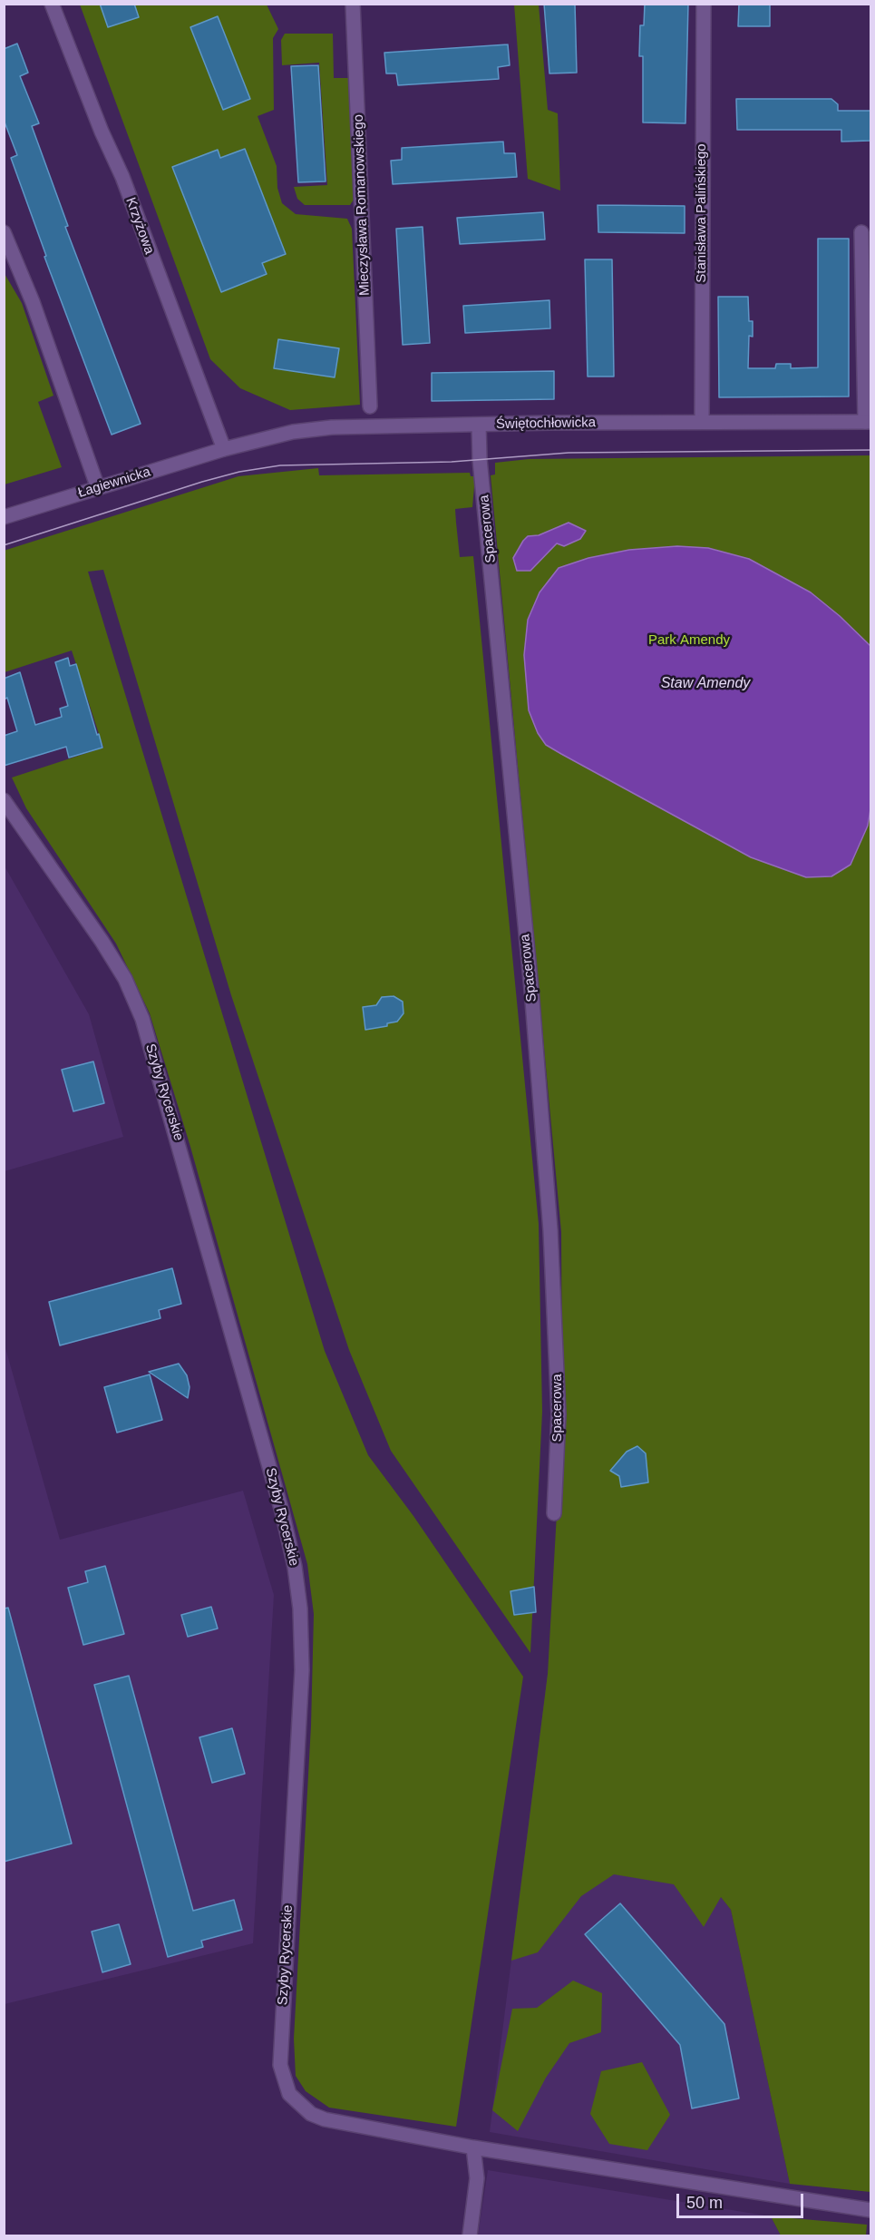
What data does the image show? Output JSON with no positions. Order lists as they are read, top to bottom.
{
  "streets": {
    "street": [
      "Mieczysława Romanowskiego",
      "Stanisława Palińskiego",
      "Krzyżowa",
      "Świętochłowicka",
      "Łagiewnicka",
      "Spacerowa",
      "Szyby Rycerskie"
    ]
  },
  "crossings": [
    ["Stanisława Palińskiego", "Świętochłowicka"],
    ["Krzyżowa", "Świętochłowicka"],
    ["Krzyżowa", "Łagiewnicka"],
    ["Świętochłowicka", "Łagiewnicka"],
    ["Świętochłowicka", "Spacerowa"]
  ],
  "water": ["Staw Amendy"],
  "parks": ["Park Amendy"],
  "scale_bar": "50 m"
}
